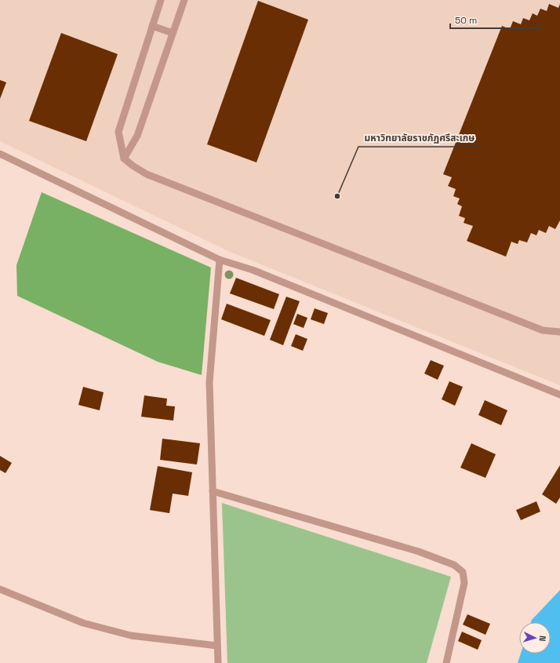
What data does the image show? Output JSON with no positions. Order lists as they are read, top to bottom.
{
  "places": ["มหาวิทยาลัยราชภัฏศรีสะเกษ"],
  "scale_bar": "50 m",
  "north": "right"
}
